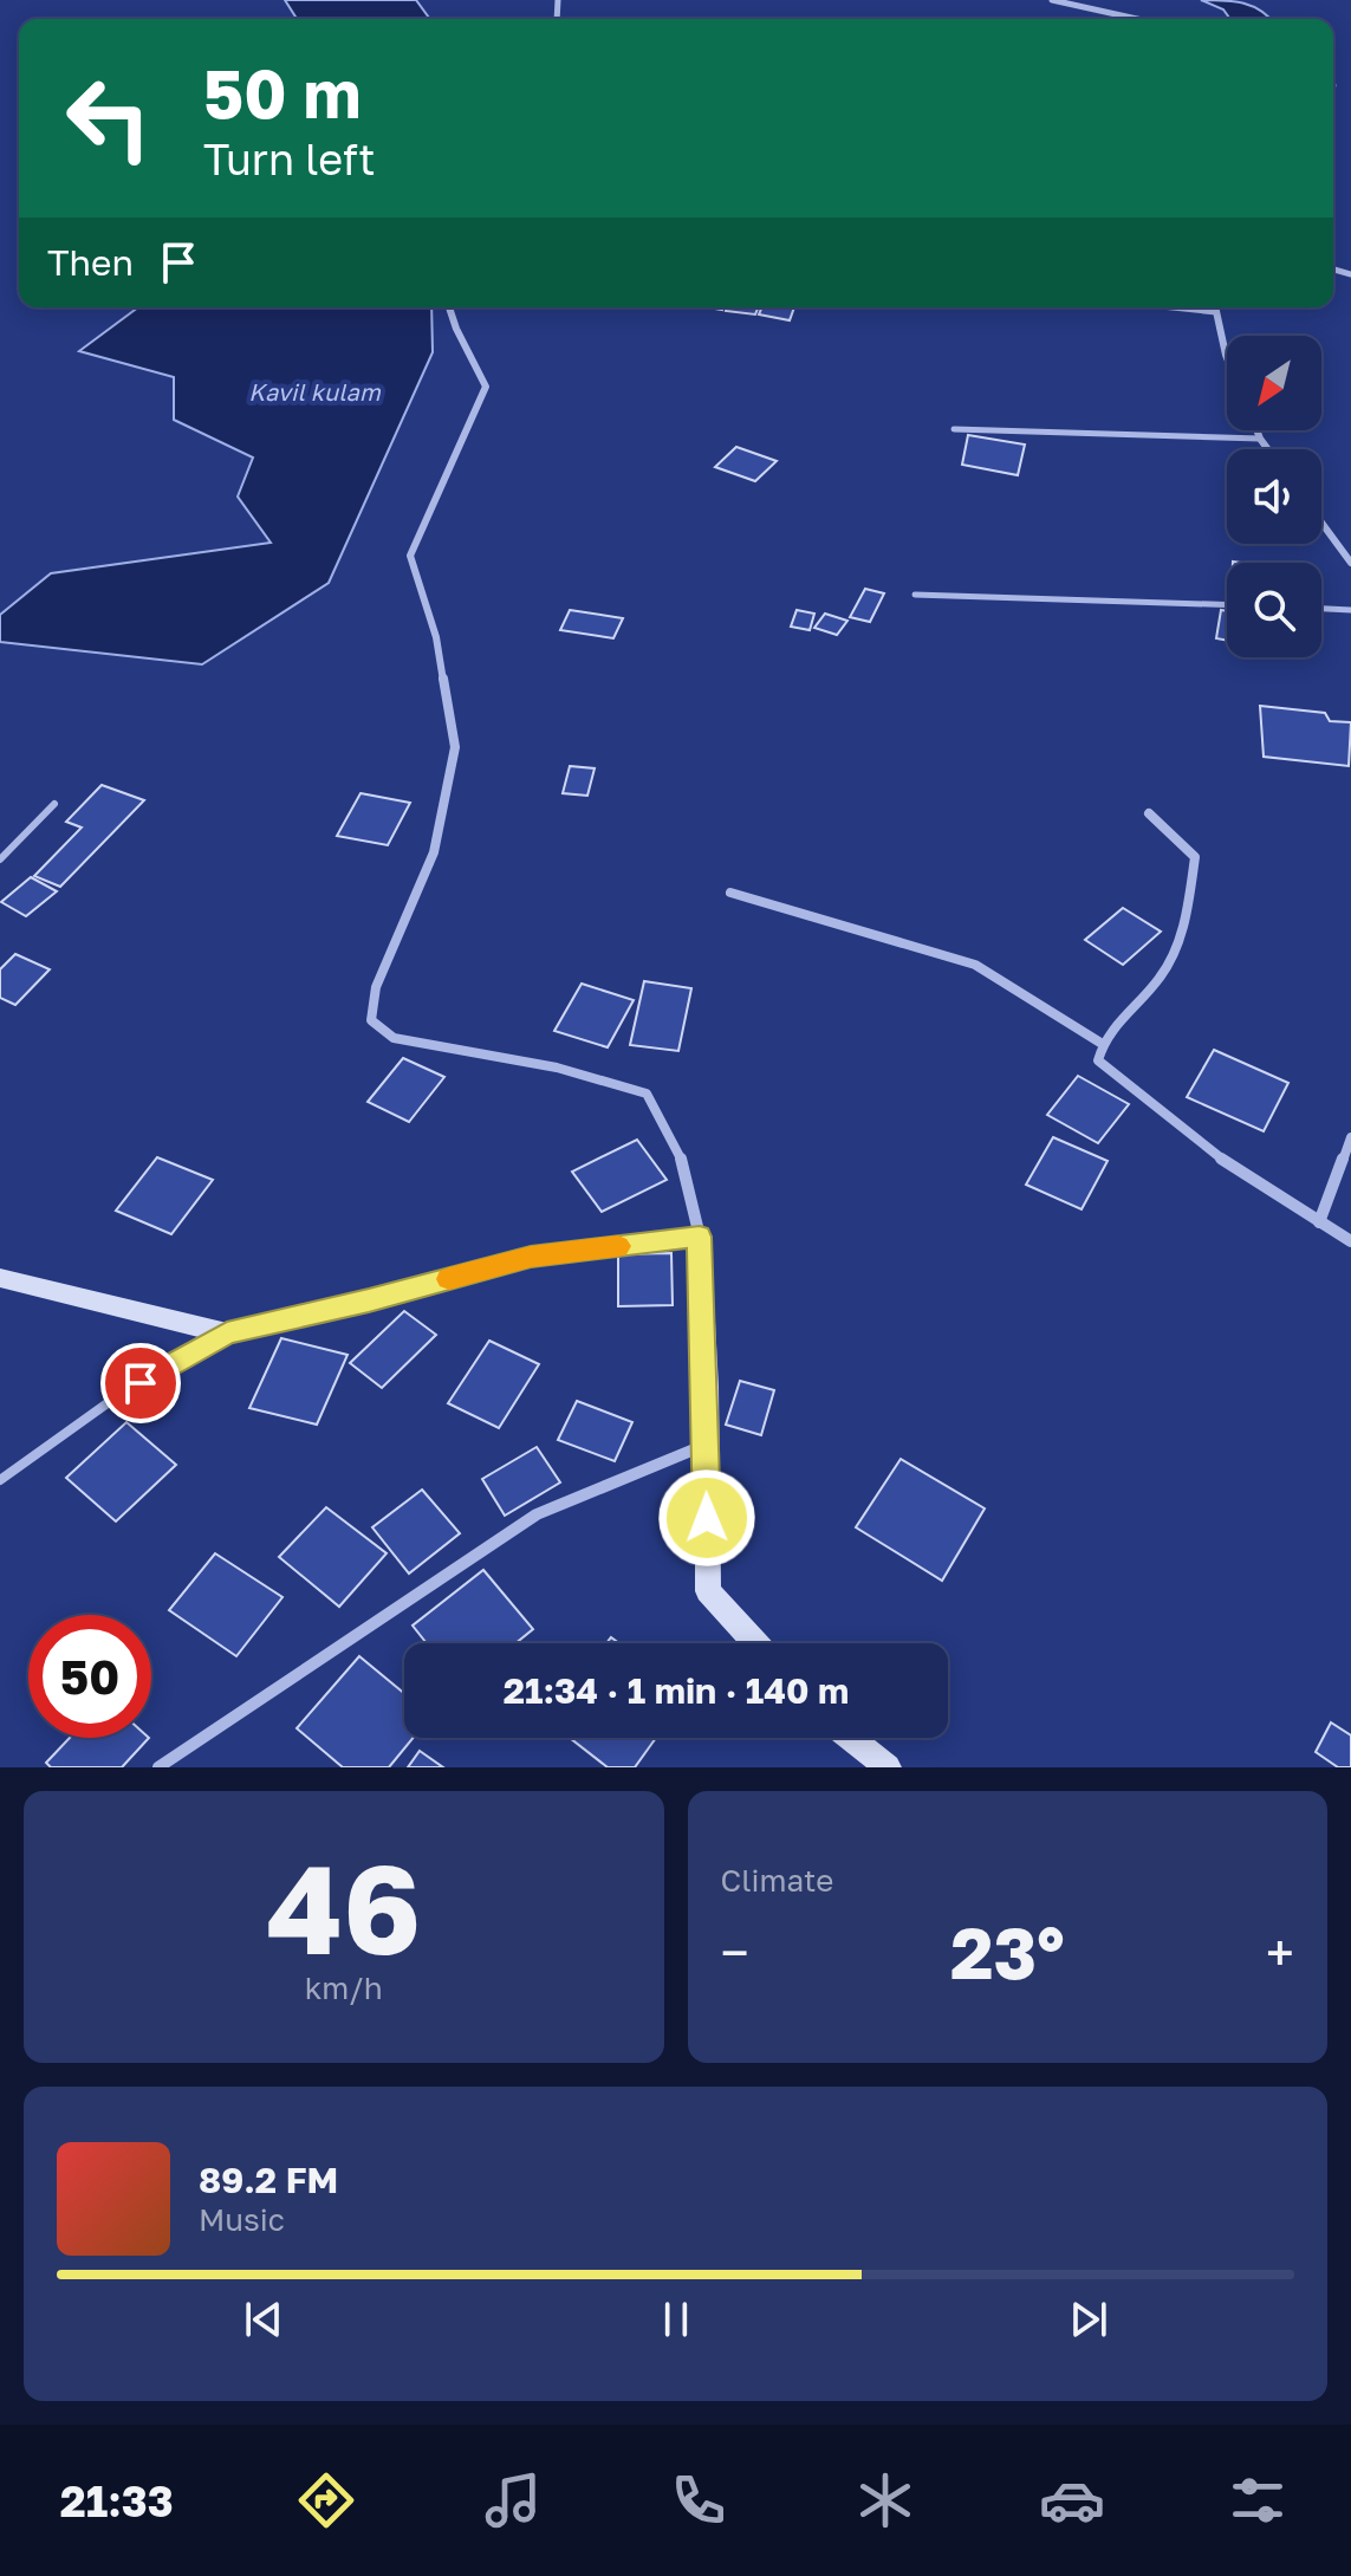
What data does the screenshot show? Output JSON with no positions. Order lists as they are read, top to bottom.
{
  "water": ["Kavil kulam"],
  "north": "bottom left",
  "page": {
    "turn": ["50 m", "Turn left"],
    "then": "Then",
    "limit": "50",
    "trip": "21:34 · 1 min · 140 m",
    "tile": [
      ["46", "km/h"],
      "Climate"
    ],
    "heat": ["−", "23°", "+"],
    "song": ["89.2 FM", "Music"],
    "tabs": "21:33"
  }
}
